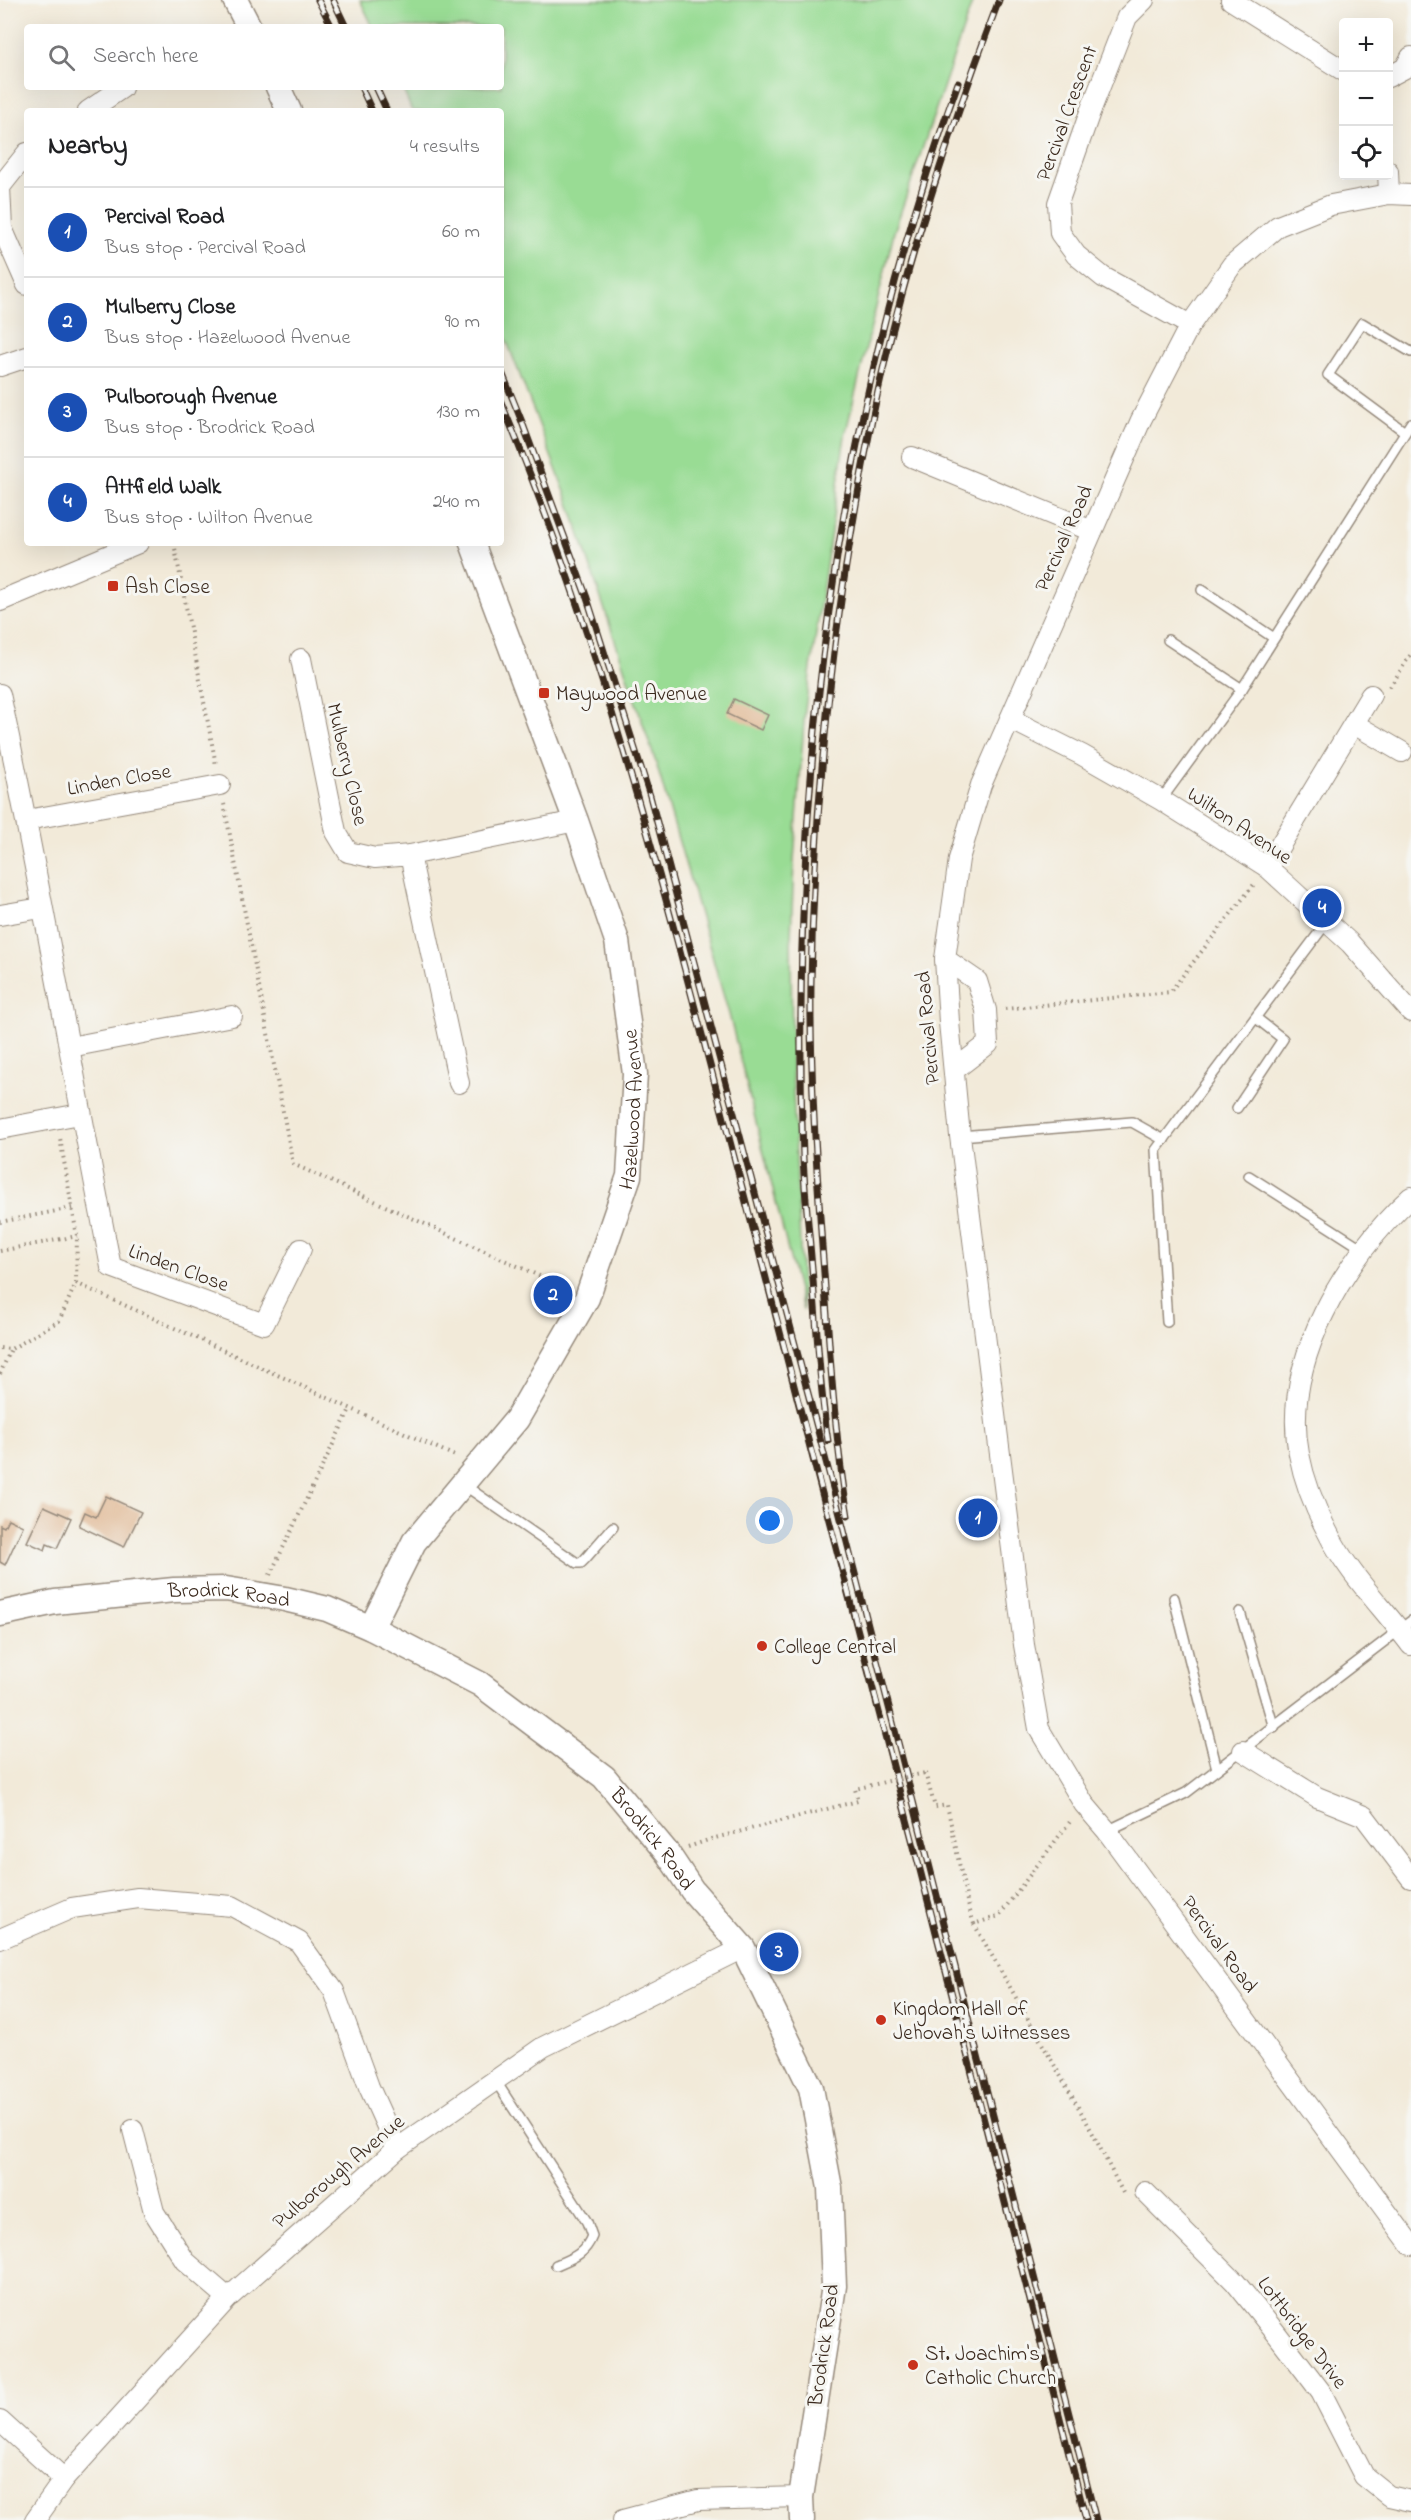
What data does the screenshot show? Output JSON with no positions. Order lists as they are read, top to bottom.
{
  "streets": {
    "street": [
      "Percival Crescent",
      "Percival Road",
      "Mulberry Close",
      "Linden Close",
      "Wilton Avenue",
      "Hazelwood Avenue",
      "Brodrick Road",
      "Pulborough Avenue",
      "Lottbridge Drive"
    ]
  },
  "crossings": [
    ["Percival Crescent", "Percival Road"],
    ["Percival Road", "Wilton Avenue"],
    ["Mulberry Close", "Hazelwood Avenue"],
    ["Hazelwood Avenue", "Brodrick Road"],
    ["Brodrick Road", "Pulborough Avenue"]
  ],
  "places": {
    "transit": ["Ash Close", "Maywood Avenue"],
    "other": ["College Central", "Kingdom Hall of Jehovah's Witnesses", "St. Joachim's Catholic Church"]
  },
  "page": {
    "map_buttons": ["+", "−"],
    "search": "Search here",
    "heading": ["Nearby", "4 results"],
    "list": [
      {
        "mark": "1",
        "name": "Percival Road",
        "note": "Bus stop · Percival Road",
        "value": "60 m"
      },
      {
        "mark": "2",
        "name": "Mulberry Close",
        "note": "Bus stop · Hazelwood Avenue",
        "value": "90 m"
      },
      {
        "mark": "3",
        "name": "Pulborough Avenue",
        "note": "Bus stop · Brodrick Road",
        "value": "130 m"
      },
      {
        "mark": "4",
        "name": "Attfield Walk",
        "note": "Bus stop · Wilton Avenue",
        "value": "240 m"
      }
    ],
    "pins": [
      "4",
      "2",
      "1",
      "3"
    ]
  }
}
